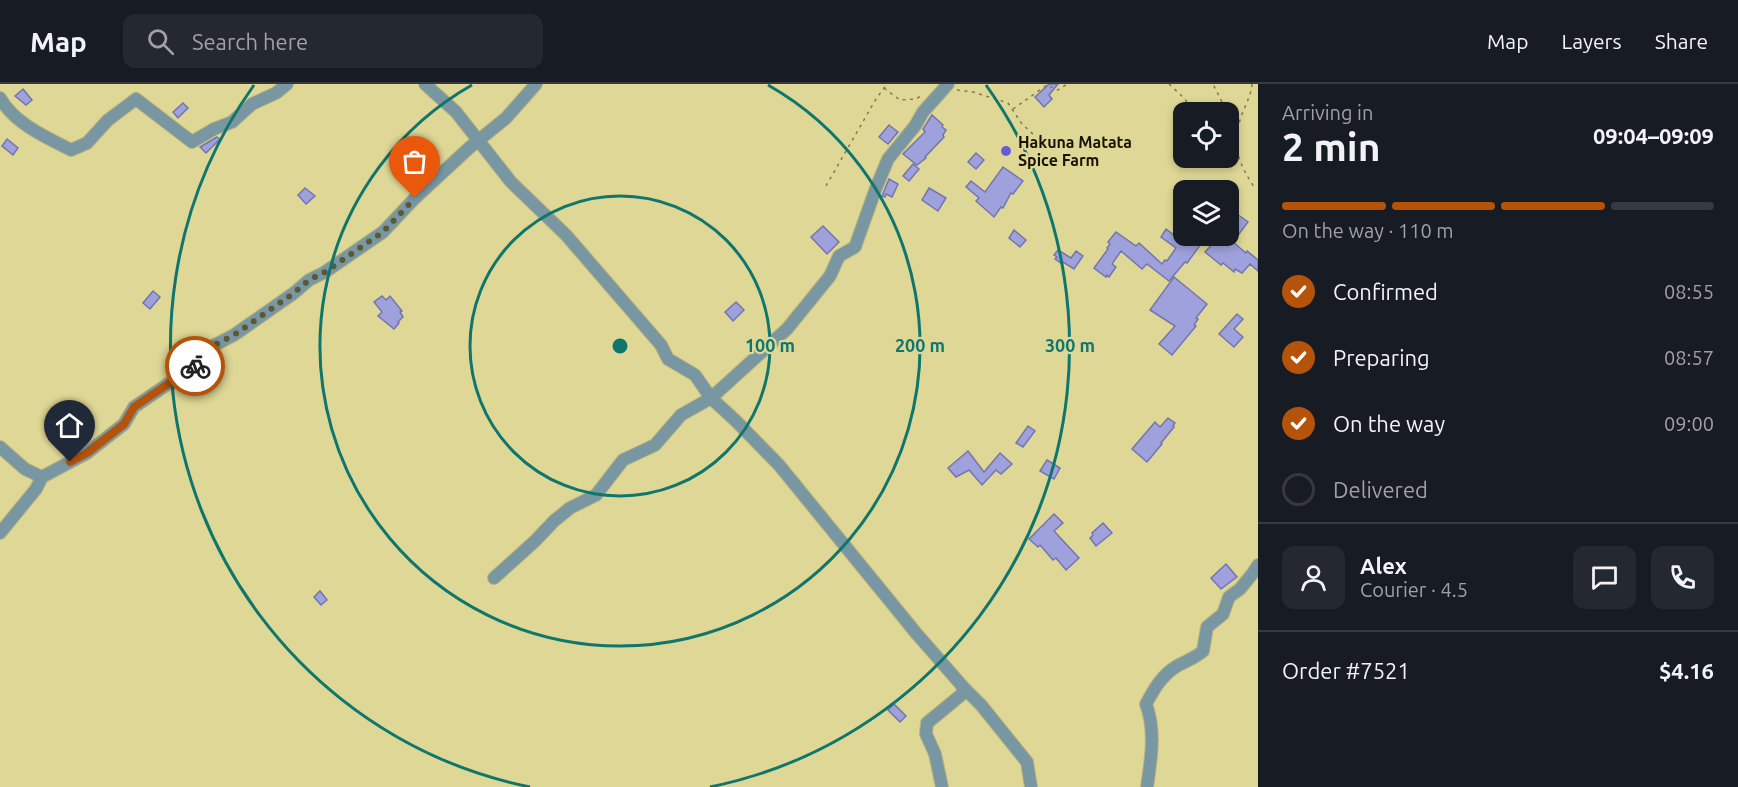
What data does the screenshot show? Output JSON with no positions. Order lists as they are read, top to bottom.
{
  "places": ["Hakuna Matata Spice Farm"],
  "page": {
    "header": "Map",
    "search": "Search here",
    "nav": ["Map", "Layers", "Share"],
    "heading": ["2 min", "Arriving in", "09:04–09:09"],
    "panel": [
      "Alex",
      "Courier · 4.5",
      "Order #7521",
      "$4.16"
    ],
    "bar": "On the way · 110 m",
    "list": [
      ["Confirmed", "08:55"],
      ["Preparing", "08:57"],
      ["On the way", "09:00"],
      "Delivered"
    ]
  },
  "rings": ["100 m", "200 m", "300 m"]
}
